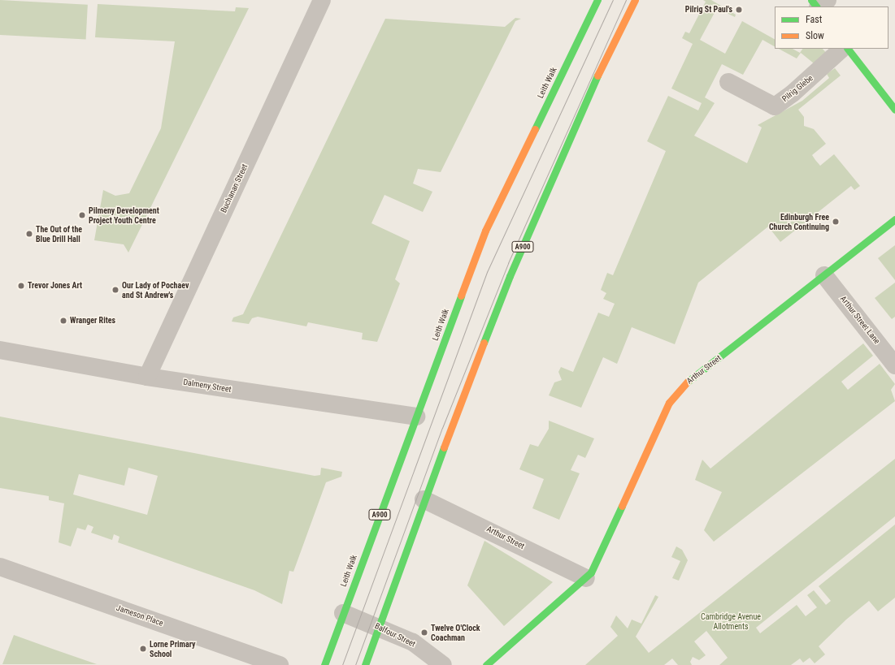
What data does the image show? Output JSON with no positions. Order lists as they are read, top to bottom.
{
  "streets": {
    "main road": ["Leith Walk", "A900", "Arthur Street"],
    "street": [
      "Pilrig Glebe",
      "Buchanan Street",
      "Arthur Street Lane",
      "Dalmeny Street",
      "Jameson Place",
      "Balfour Street"
    ]
  },
  "crossings": [
    ["Leith Walk", "Dalmeny Street"],
    ["Leith Walk", "Balfour Street"],
    ["Buchanan Street", "Dalmeny Street"],
    ["A900", "Arthur Street"],
    ["A900", "Balfour Street"],
    ["Arthur Street Lane", "Arthur Street"]
  ],
  "parks": ["Cambridge Avenue Allotments"],
  "places": [
    "Pilrig St Paul's",
    "Pilmeny Development Project Youth Centre",
    "Edinburgh Free Church Continuing",
    "The Out of the Blue Drill Hall",
    "Trevor Jones Art",
    "Our Lady of Pochaev and St Andrew's",
    "Wranger Rites",
    "Twelve O'Clock Coachman",
    "Lorne Primary School"
  ],
  "legend": ["Fast", "Slow"]
}
